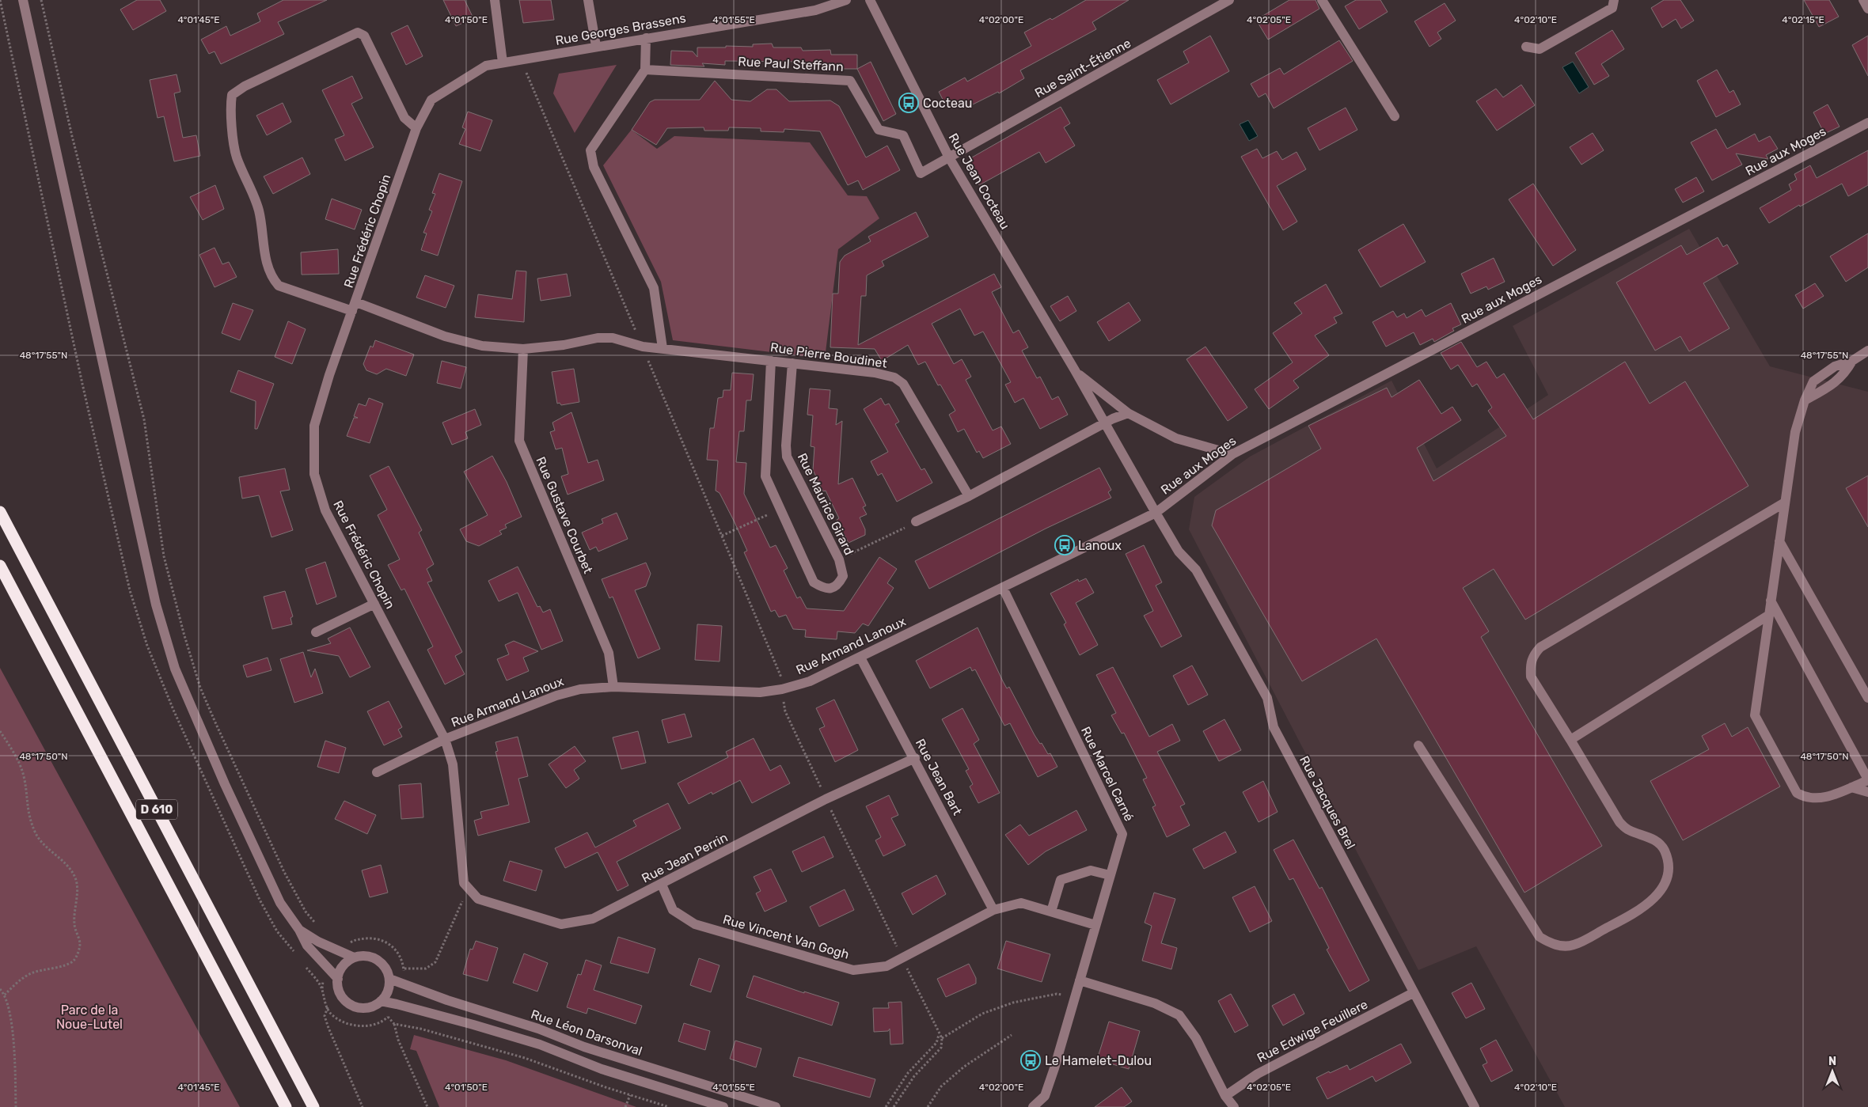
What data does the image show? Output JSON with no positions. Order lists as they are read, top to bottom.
{
  "streets": {
    "highway": ["D 610"],
    "street": [
      "Rue Georges Brassens",
      "Rue Paul Steffann",
      "Rue Saint-Étienne",
      "Rue aux Moges",
      "Rue Jean Cocteau",
      "Rue Frédéric Chopin",
      "Rue Pierre Boudinet",
      "Rue Maurice Girard",
      "Rue Gustave Courbet",
      "Rue Armand Lanoux",
      "Rue Marcel Carné",
      "Rue Jean Bart",
      "Rue Jacques Brel",
      "Rue Jean Perrin",
      "Rue Vincent Van Gogh",
      "Rue Edwige Feuillere",
      "Rue Léon Darsonval"
    ]
  },
  "crossings": [
    ["Rue Georges Brassens", "Rue Frédéric Chopin"],
    ["Rue Paul Steffann", "Rue Saint-Étienne"],
    ["Rue Paul Steffann", "Rue Jean Cocteau"],
    ["Rue Saint-Étienne", "Rue Jean Cocteau"],
    ["Rue aux Moges", "Rue Jean Cocteau"],
    ["Rue aux Moges", "Rue Armand Lanoux"],
    ["Rue aux Moges", "Rue Jacques Brel"],
    ["Rue Jean Cocteau", "Rue Armand Lanoux"],
    ["Rue Jean Cocteau", "Rue Jacques Brel"],
    ["Rue Frédéric Chopin", "Rue Pierre Boudinet"],
    ["Rue Frédéric Chopin", "Rue Armand Lanoux"],
    ["Rue Frédéric Chopin", "Rue Jean Perrin"],
    ["Rue Pierre Boudinet", "Rue Maurice Girard"],
    ["Rue Pierre Boudinet", "Rue Gustave Courbet"],
    ["Rue Gustave Courbet", "Rue Armand Lanoux"],
    ["Rue Armand Lanoux", "Rue Marcel Carné"],
    ["Rue Armand Lanoux", "Rue Jean Bart"],
    ["Rue Armand Lanoux", "Rue Jacques Brel"],
    ["Rue Marcel Carné", "Rue Vincent Van Gogh"],
    ["Rue Jean Bart", "Rue Jean Perrin"],
    ["Rue Jean Bart", "Rue Vincent Van Gogh"],
    ["Rue Jacques Brel", "Rue Edwige Feuillere"],
    ["Rue Jean Perrin", "Rue Vincent Van Gogh"]
  ],
  "parks": ["Parc de la Noue-Lutel"],
  "places": {
    "bus stop": ["Cocteau", "Lanoux", "Le Hamelet-Dulou"]
  },
  "north": "top",
  "coordinates": [
    "4°01'45\"E",
    "4°01'50\"E",
    "4°01'55\"E",
    "4°02'00\"E",
    "4°02'05\"E",
    "4°02'10\"E",
    "4°02'15\"E",
    "48°17'55\"N",
    "48°17'50\"N"
  ]
}
